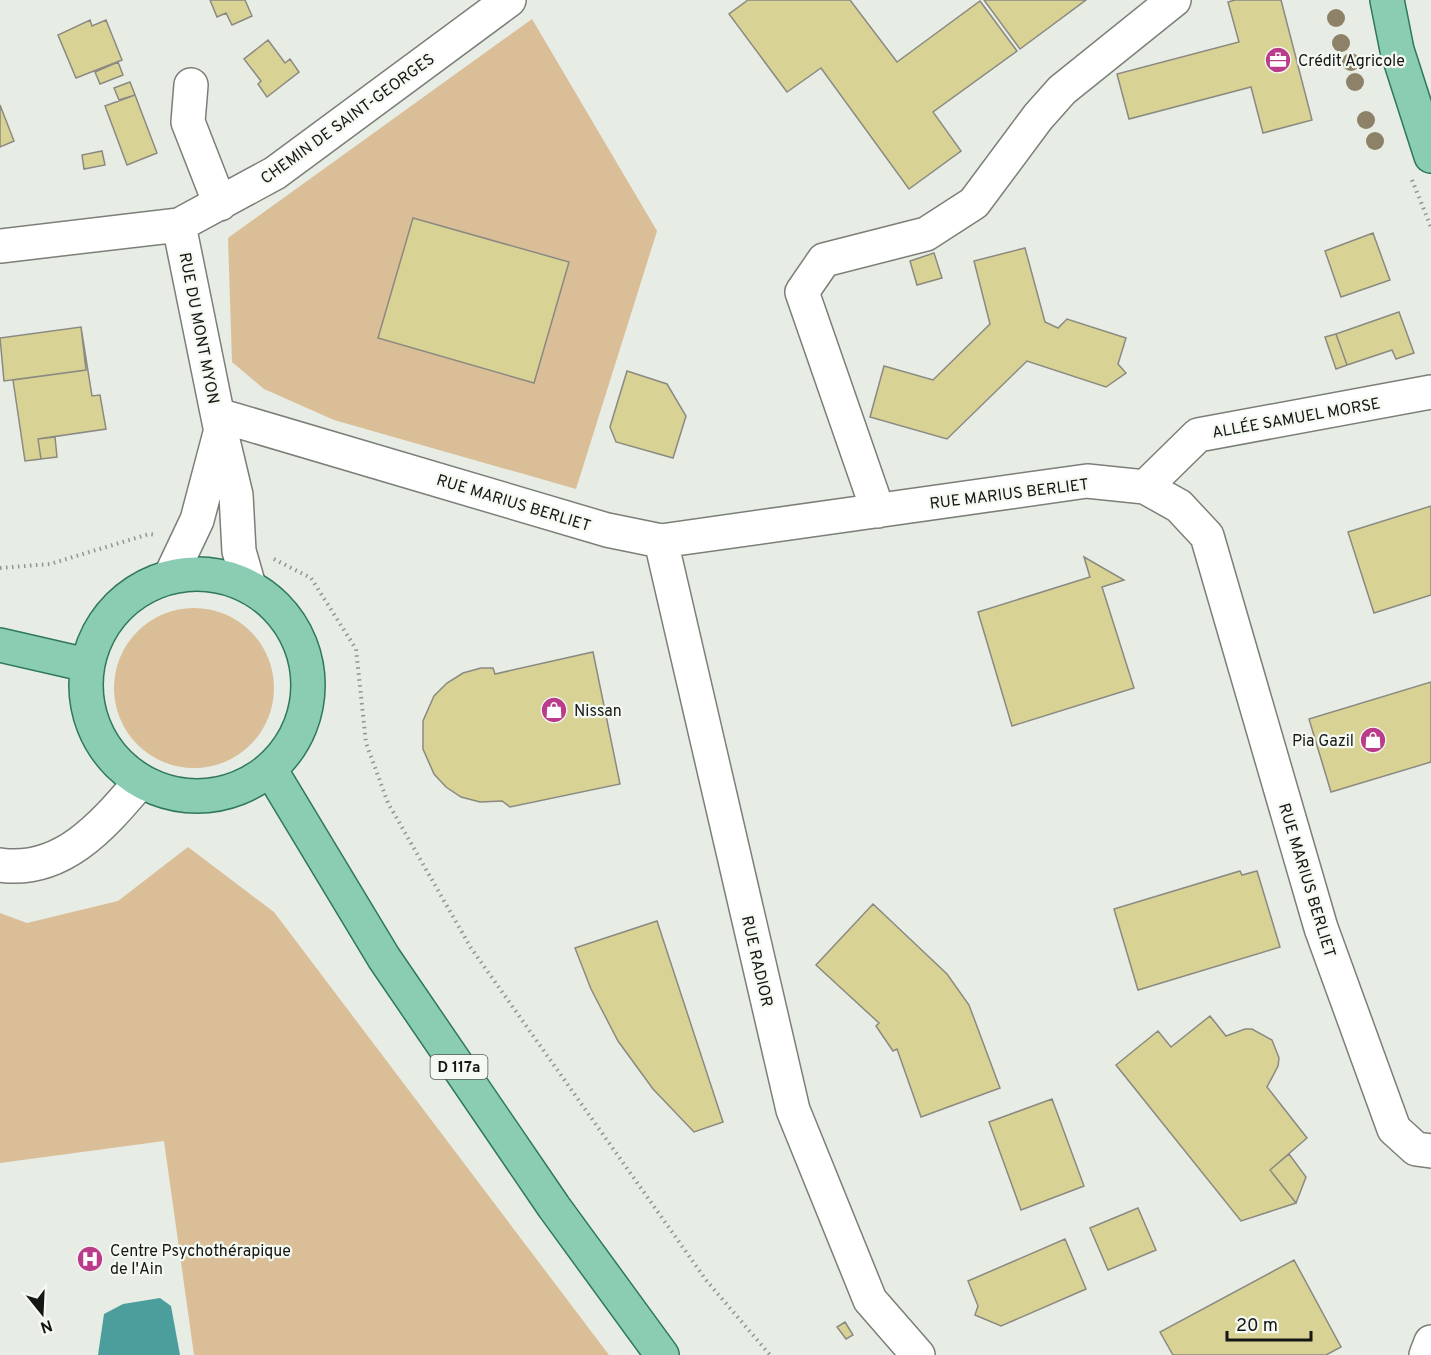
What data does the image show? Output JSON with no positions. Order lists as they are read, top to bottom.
{
  "streets": {
    "main road": ["D 117a"],
    "street": [
      "CHEMIN DE SAINT-GEORGES",
      "RUE DU MONT MYON",
      "ALLÉE SAMUEL MORSE",
      "RUE MARIUS BERLIET",
      "RUE RADIOR"
    ]
  },
  "crossings": [
    ["CHEMIN DE SAINT-GEORGES", "RUE DU MONT MYON"],
    ["RUE DU MONT MYON", "RUE MARIUS BERLIET"],
    ["ALLÉE SAMUEL MORSE", "RUE MARIUS BERLIET"],
    ["RUE MARIUS BERLIET", "RUE RADIOR"]
  ],
  "places": {
    "office": ["Crédit Agricole"],
    "shop": ["Nissan", "Pia Gazil"],
    "hospital": ["Centre Psychothérapique de l'Ain"]
  },
  "scale_bar": "20 m",
  "north": "bottom"
}
